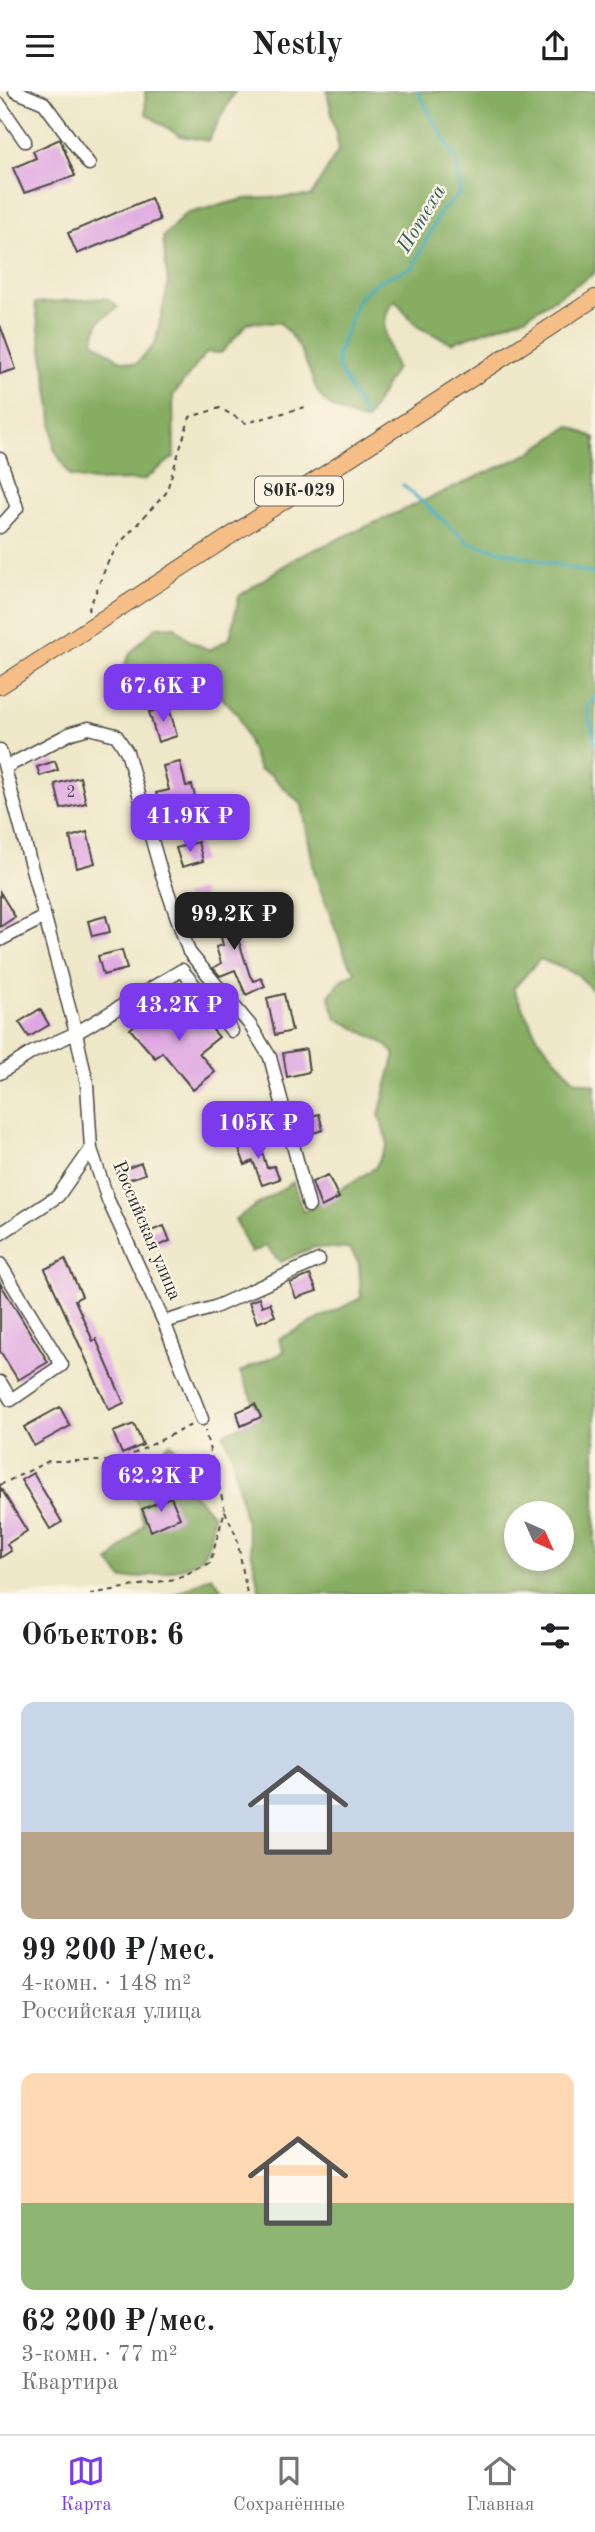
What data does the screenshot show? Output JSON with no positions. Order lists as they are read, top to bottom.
{
  "streets": {
    "main road": ["80К-029"],
    "street": ["Российская улица"]
  },
  "water": ["Потеха"],
  "house_numbers": ["2"],
  "north": "bottom right",
  "page": {
    "header": "Nestly",
    "price": [
      "67.6K ₽",
      "41.9K ₽",
      "99.2K ₽",
      "43.2K ₽",
      "105K ₽",
      "62.2K ₽"
    ],
    "heading": "Объектов: 6",
    "list": [
      {
        "name": "99 200 ₽/мес.",
        "note": "4-комн. · 148 m² · Российская улица"
      },
      {
        "name": "62 200 ₽/мес.",
        "note": "3-комн. · 77 m² · Квартира"
      }
    ],
    "tabs": ["Карта", "Сохранённые", "Главная"]
  }
}
